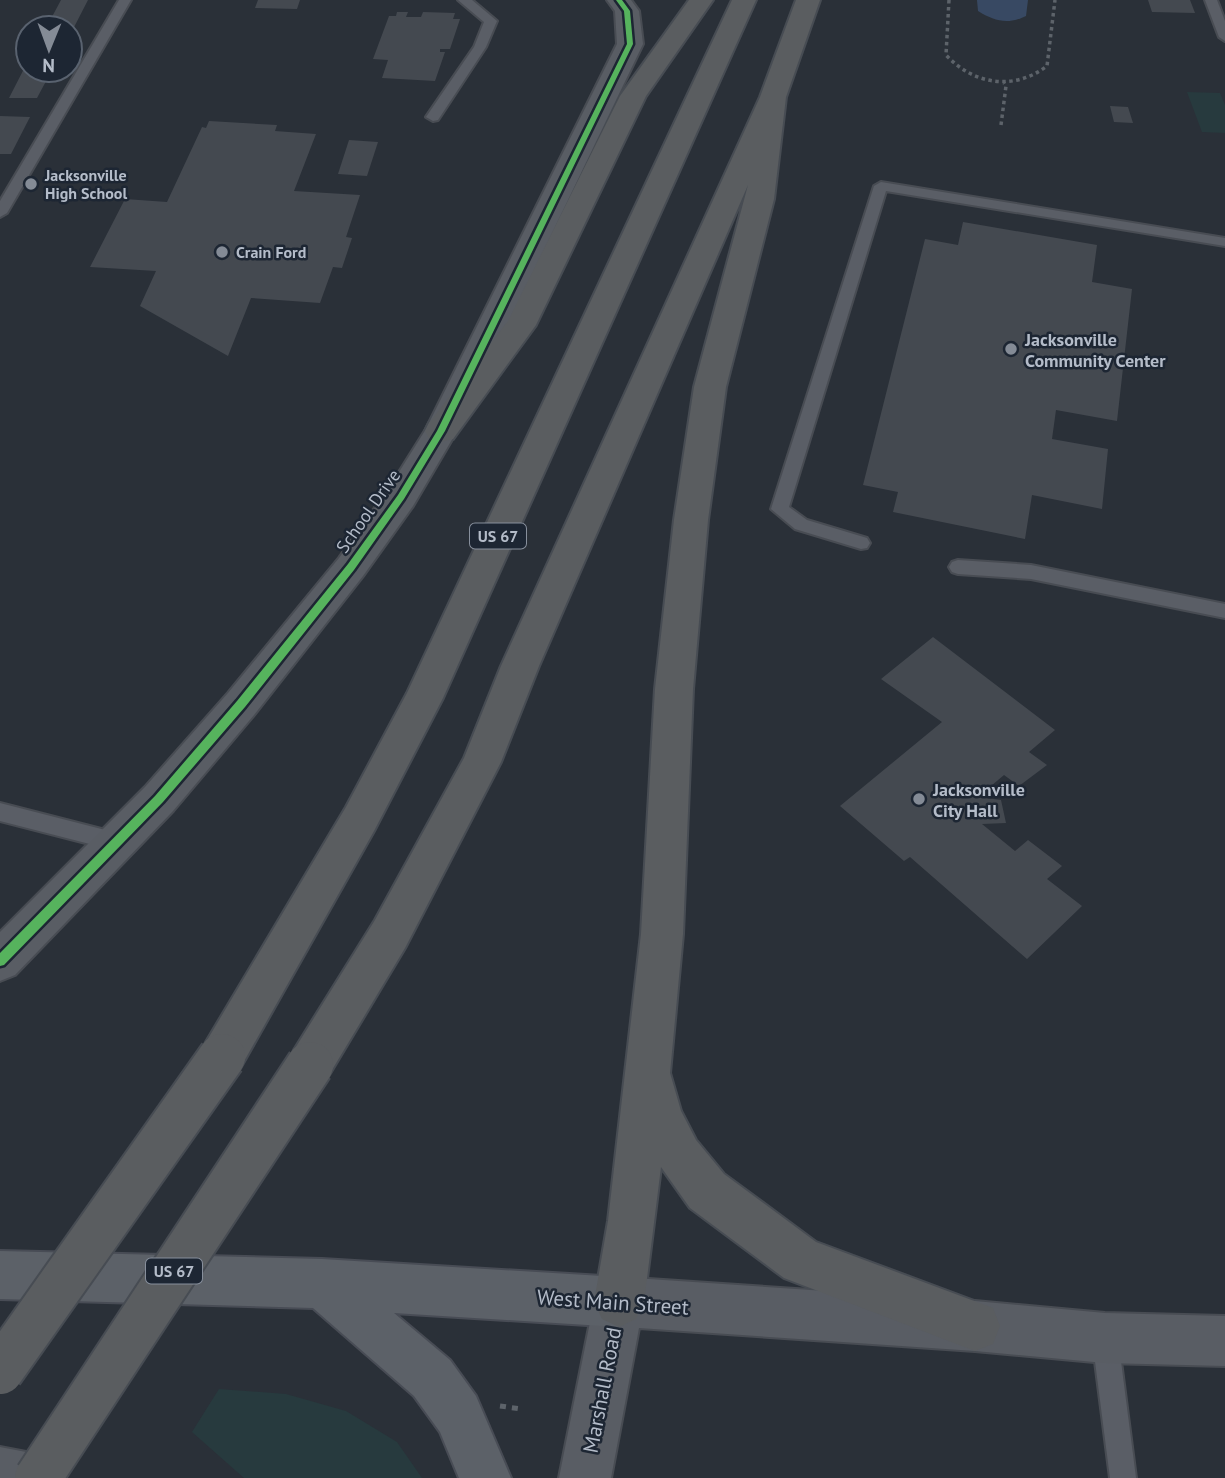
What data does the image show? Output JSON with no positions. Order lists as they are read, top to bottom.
{
  "streets": {
    "highway": ["US 67"],
    "main road": ["West Main Street"],
    "street": ["School Drive", "Marshall Road"]
  },
  "crossings": [
    ["West Main Street", "Marshall Road"]
  ],
  "places": [
    "Jacksonville High School",
    "Crain Ford",
    "Jacksonville Community Center",
    "Jacksonville City Hall"
  ],
  "north": "bottom"
}
